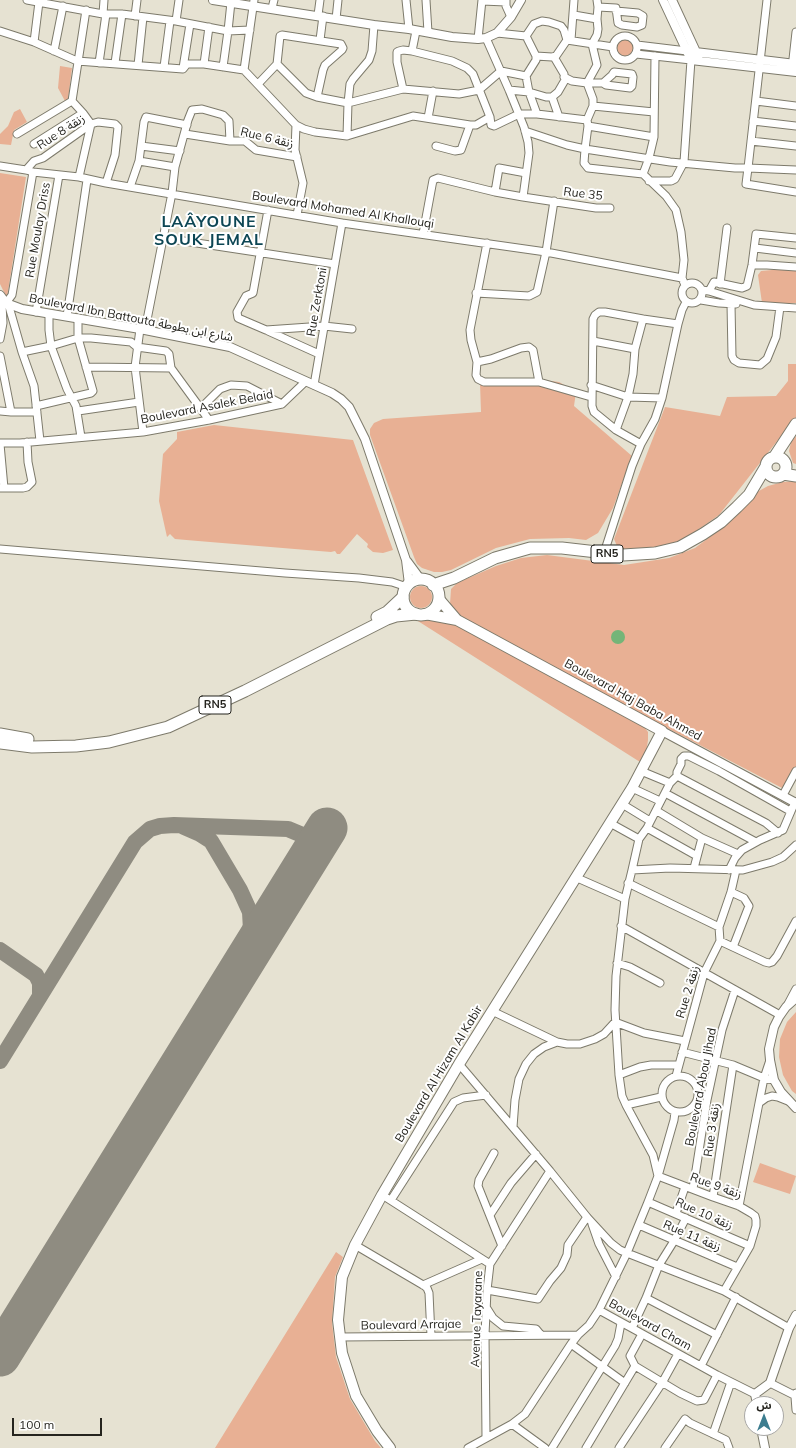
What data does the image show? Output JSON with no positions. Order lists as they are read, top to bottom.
{
  "streets": {
    "main road": ["RN5", "Boulevard Haj Baba Ahmed", "Boulevard Al Hizam Al Kabir"],
    "street": [
      "Rue 8 زنقة",
      "Rue 6 زنقة",
      "Rue 35",
      "Boulevard Mohamed Al Khallouqi",
      "Rue Moulay Driss",
      "Rue Zerktoni",
      "Boulevard Ibn Battouta شارع ابن بطوطة",
      "Boulevard Asalek Belaid",
      "Rue 2 زنقة",
      "Boulevard Abou Jihad",
      "Rue 3 زنقة",
      "Rue 9 زنقة",
      "Rue 10 زنقة",
      "Rue 11 زنقة",
      "Avenue Tayarane",
      "Boulevard Arrajae",
      "Boulevard Cham"
    ]
  },
  "crossings": [
    ["Rue 8 زنقة", "Boulevard Mohamed Al Khallouqi"],
    ["Rue 35", "Boulevard Mohamed Al Khallouqi"],
    ["Boulevard Mohamed Al Khallouqi", "Rue Moulay Driss"],
    ["Boulevard Mohamed Al Khallouqi", "Rue Zerktoni"],
    ["Rue Moulay Driss", "Boulevard Ibn Battouta شارع ابن بطوطة"],
    ["Rue Zerktoni", "Boulevard Ibn Battouta شارع ابن بطوطة"],
    ["Boulevard Ibn Battouta شارع ابن بطوطة", "Boulevard Asalek Belaid"],
    ["Boulevard Haj Baba Ahmed", "Boulevard Al Hizam Al Kabir"],
    ["Rue 2 زنقة", "Boulevard Cham"],
    ["Boulevard Al Hizam Al Kabir", "Boulevard Arrajae"],
    ["Boulevard Abou Jihad", "Rue 9 زنقة"],
    ["Rue 3 زنقة", "Rue 9 زنقة"],
    ["Rue 9 زنقة", "Rue 10 زنقة"],
    ["Rue 9 زنقة", "Boulevard Cham"],
    ["Rue 10 زنقة", "Boulevard Cham"],
    ["Rue 11 زنقة", "Boulevard Cham"],
    ["Avenue Tayarane", "Boulevard Arrajae"]
  ],
  "districts": ["LAÂYOUNE SOUK JEMAL"],
  "scale_bar": "100 m",
  "north": "top"
}
